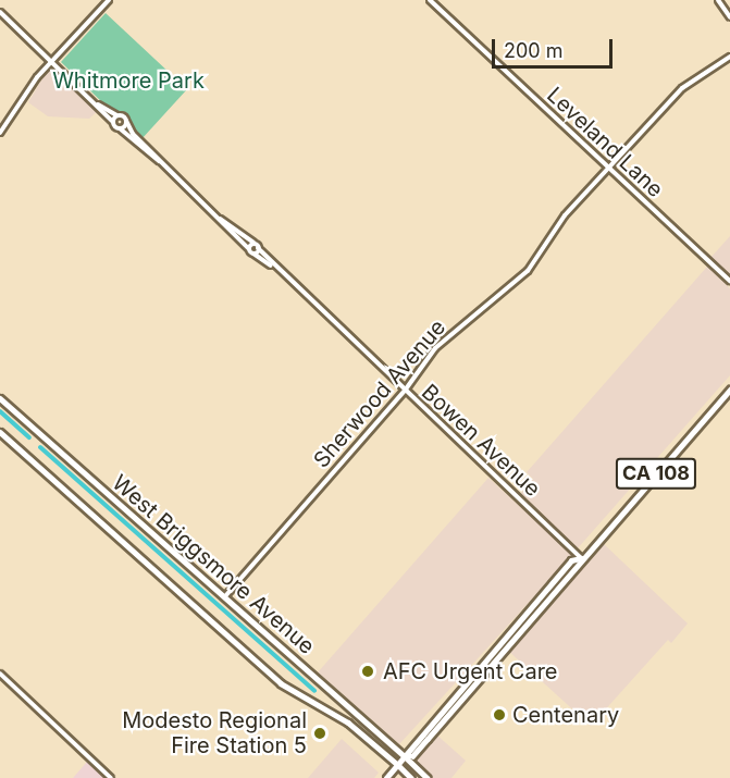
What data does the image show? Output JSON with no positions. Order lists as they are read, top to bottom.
{
  "streets": {
    "main road": ["CA 108", "West Briggsmore Avenue"],
    "street": ["Leveland Lane", "Sherwood Avenue", "Bowen Avenue"]
  },
  "crossings": [
    ["Leveland Lane", "Sherwood Avenue"],
    ["Sherwood Avenue", "Bowen Avenue"],
    ["Sherwood Avenue", "West Briggsmore Avenue"],
    ["Bowen Avenue", "CA 108"],
    ["CA 108", "West Briggsmore Avenue"]
  ],
  "parks": ["Whitmore Park"],
  "places": ["AFC Urgent Care", "Centenary", "Modesto Regional Fire Station 5"],
  "scale_bar": "200 m"
}
